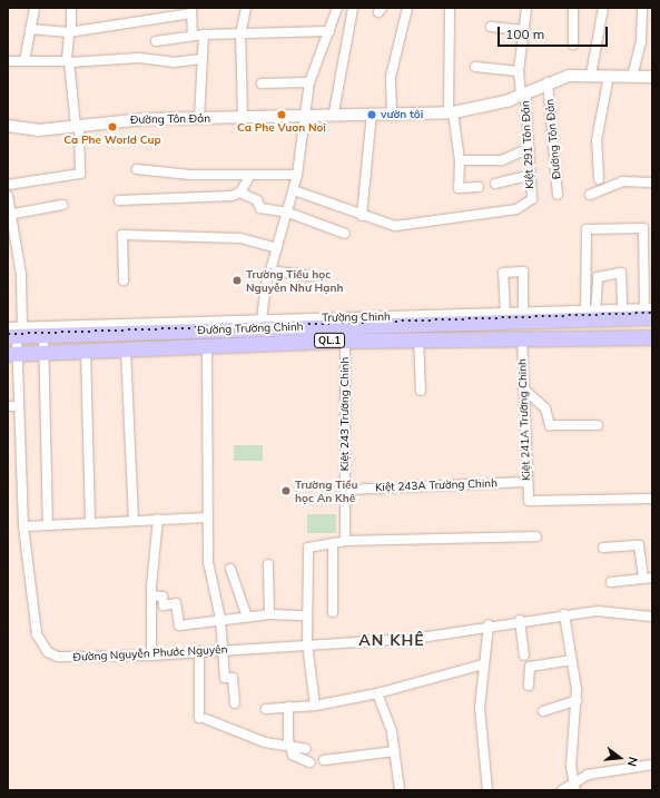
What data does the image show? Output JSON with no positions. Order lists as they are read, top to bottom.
{
  "streets": {
    "highway": ["Đường Trường Chinh", "QL.1"],
    "street": [
      "Đường Tôn Đản",
      "Kiệt 291 Tôn Đản",
      "Trường Chinh",
      "Kiệt 243 Trường Chinh",
      "Kiệt 241A Trường Chinh",
      "Kiệt 243A Trường Chinh",
      "Đường Nguyễn Phước Nguyên"
    ]
  },
  "crossings": [
    ["Đường Tôn Đản", "Kiệt 291 Tôn Đản"],
    ["Trường Chinh", "Đường Trường Chinh"],
    ["Trường Chinh", "Đường Nguyễn Phước Nguyên"],
    ["Đường Trường Chinh", "Kiệt 243 Trường Chinh"],
    ["Đường Trường Chinh", "Kiệt 241A Trường Chinh"],
    ["Đường Trường Chinh", "Đường Nguyễn Phước Nguyên"],
    ["Kiệt 243 Trường Chinh", "Kiệt 243A Trường Chinh"],
    ["Kiệt 241A Trường Chinh", "Kiệt 243A Trường Chinh"]
  ],
  "districts": ["AN KHÊ"],
  "places": [
    "Ca Phe Vuon Noi",
    "vườn tôi",
    "Ca Phe World Cup",
    "Trường Tiểu học Nguyễn Như Hạnh",
    "Trường Tiểu học An Khê"
  ],
  "scale_bar": "100 m",
  "north": "right"
}
